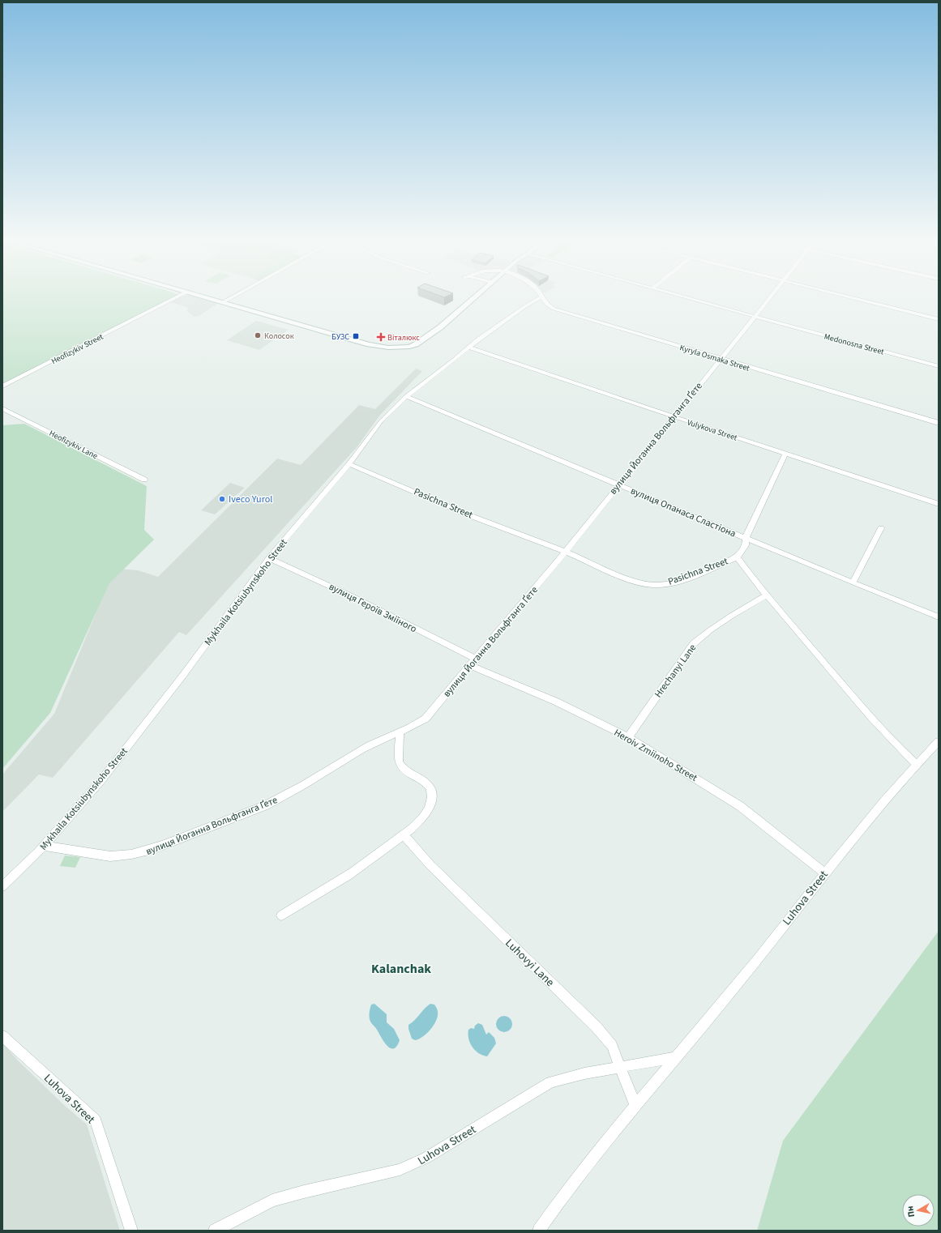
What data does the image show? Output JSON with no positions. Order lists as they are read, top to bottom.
{
  "streets": {
    "street": [
      "Medonosna Street",
      "Heofizykiv Street",
      "Kyryla Osmaka Street",
      "Vulykova Street",
      "вулиця Йоганна Вольфганга Ґете",
      "Heofizykiv Lane",
      "Pasichna Street",
      "вулиця Опанаса Сластіона",
      "Mykhaila Kotsiubynskoho Street",
      "вулиця Героїв Зміїного",
      "Hrechanyi Lane",
      "Heroiv Zmiinoho Street",
      "Luhova Street",
      "Luhovyi Lane"
    ]
  },
  "crossings": [
    ["Medonosna Street", "вулиця Йоганна Вольфганга Ґете"],
    ["Kyryla Osmaka Street", "вулиця Йоганна Вольфганга Ґете"],
    ["Vulykova Street", "вулиця Йоганна Вольфганга Ґете"],
    ["Vulykova Street", "Mykhaila Kotsiubynskoho Street"],
    ["вулиця Йоганна Вольфганга Ґете", "Pasichna Street"],
    ["вулиця Йоганна Вольфганга Ґете", "вулиця Опанаса Сластіона"],
    ["вулиця Йоганна Вольфганга Ґете", "Mykhaila Kotsiubynskoho Street"],
    ["вулиця Йоганна Вольфганга Ґете", "вулиця Героїв Зміїного"],
    ["вулиця Йоганна Вольфганга Ґете", "Heroiv Zmiinoho Street"],
    ["Pasichna Street", "Mykhaila Kotsiubynskoho Street"],
    ["Pasichna Street", "Hrechanyi Lane"],
    ["Pasichna Street", "Luhova Street"],
    ["вулиця Опанаса Сластіона", "Mykhaila Kotsiubynskoho Street"],
    ["Mykhaila Kotsiubynskoho Street", "вулиця Героїв Зміїного"],
    ["вулиця Героїв Зміїного", "Heroiv Zmiinoho Street"],
    ["Hrechanyi Lane", "Heroiv Zmiinoho Street"],
    ["Heroiv Zmiinoho Street", "Luhova Street"],
    ["Luhova Street", "Luhovyi Lane"]
  ],
  "districts": ["Kalanchak"],
  "places": {
    "other": ["Колосок", "Iveco Yurol"],
    "transit": ["БУЗС"],
    "health": ["Віталюкс"]
  },
  "north": "left"
}
